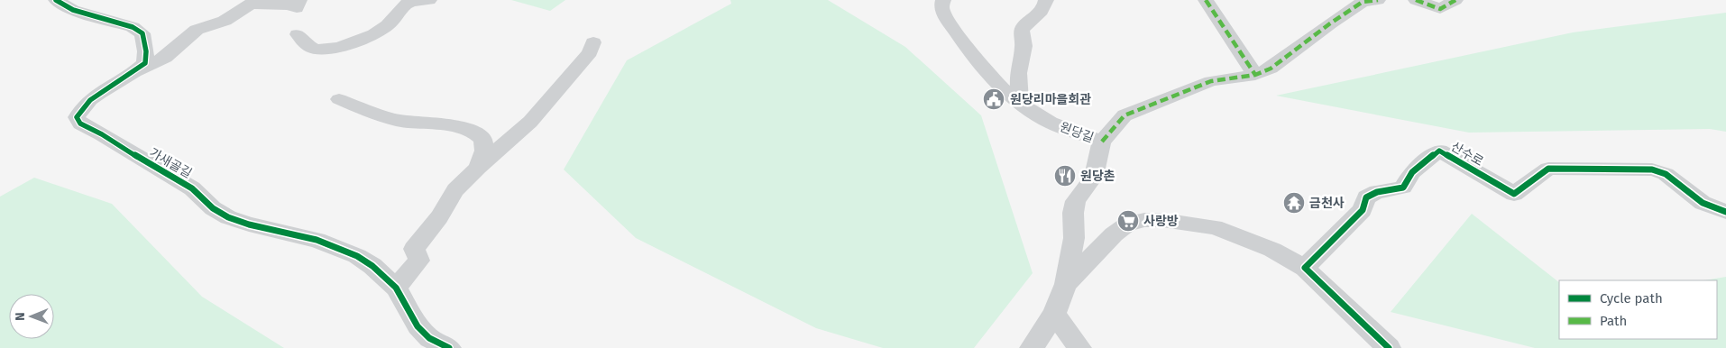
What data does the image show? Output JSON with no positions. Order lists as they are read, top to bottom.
{
  "streets": {
    "street": ["원당길", "산수로", "가새골길"]
  },
  "places": {
    "public building": ["원당리마을회관"],
    "restaurant": ["원당촌"],
    "temple": ["금천사"],
    "supermarket": ["사랑방"]
  },
  "legend": ["Cycle path", "Path"],
  "north": "left"
}
